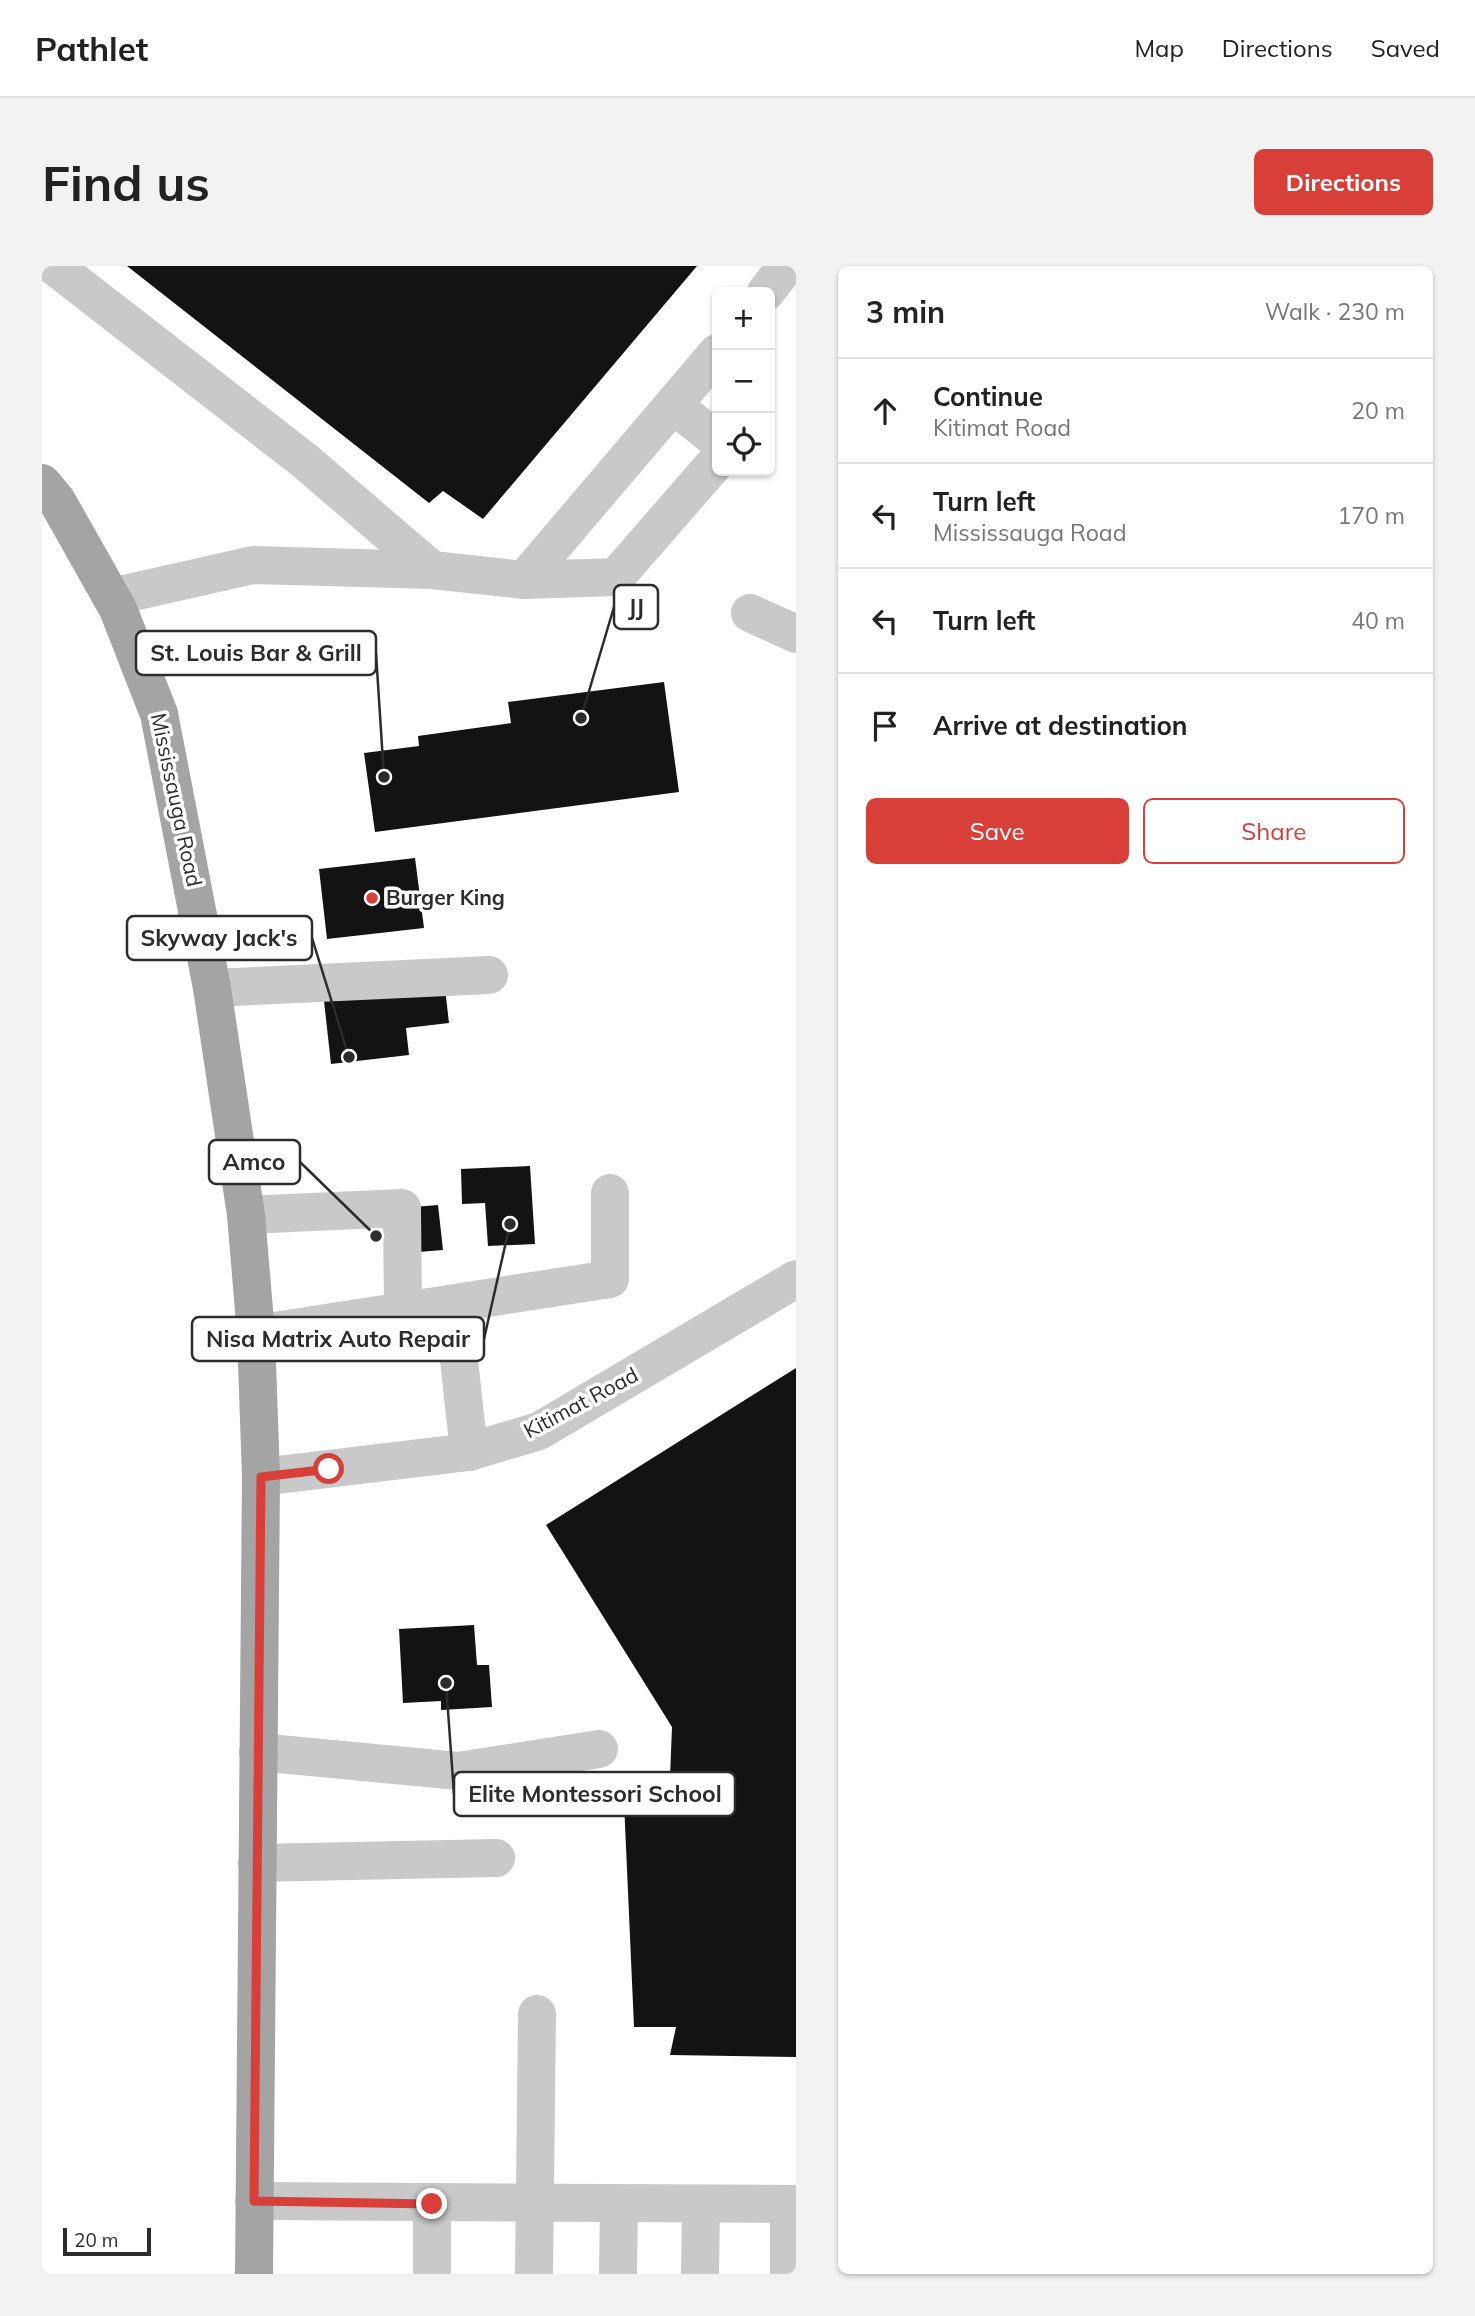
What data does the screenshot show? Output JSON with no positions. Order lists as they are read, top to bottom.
{
  "streets": {
    "main road": ["Mississauga Road"],
    "street": ["Kitimat Road"]
  },
  "crossings": [
    ["Mississauga Road", "Kitimat Road"]
  ],
  "places": [
    "JJ",
    "St. Louis Bar & Grill",
    "Burger King",
    "Skyway Jack's",
    "Nisa Matrix Auto Repair",
    "Amco",
    "Elite Montessori School"
  ],
  "scale_bar": "20 m",
  "page": {
    "header": "Pathlet",
    "nav": ["Map", "Directions", "Saved"],
    "buttons": [
      "Directions",
      ["Save", "Share"]
    ],
    "title": "Find us",
    "heading": ["3 min", "Walk · 230 m"],
    "map_buttons": ["+", "−"],
    "list": [
      ["Continue", "Kitimat Road", "20 m"],
      ["Turn left", "Mississauga Road", "170 m"],
      ["Turn left", "40 m"],
      "Arrive at destination"
    ],
    "scale": "20 m"
  }
}
